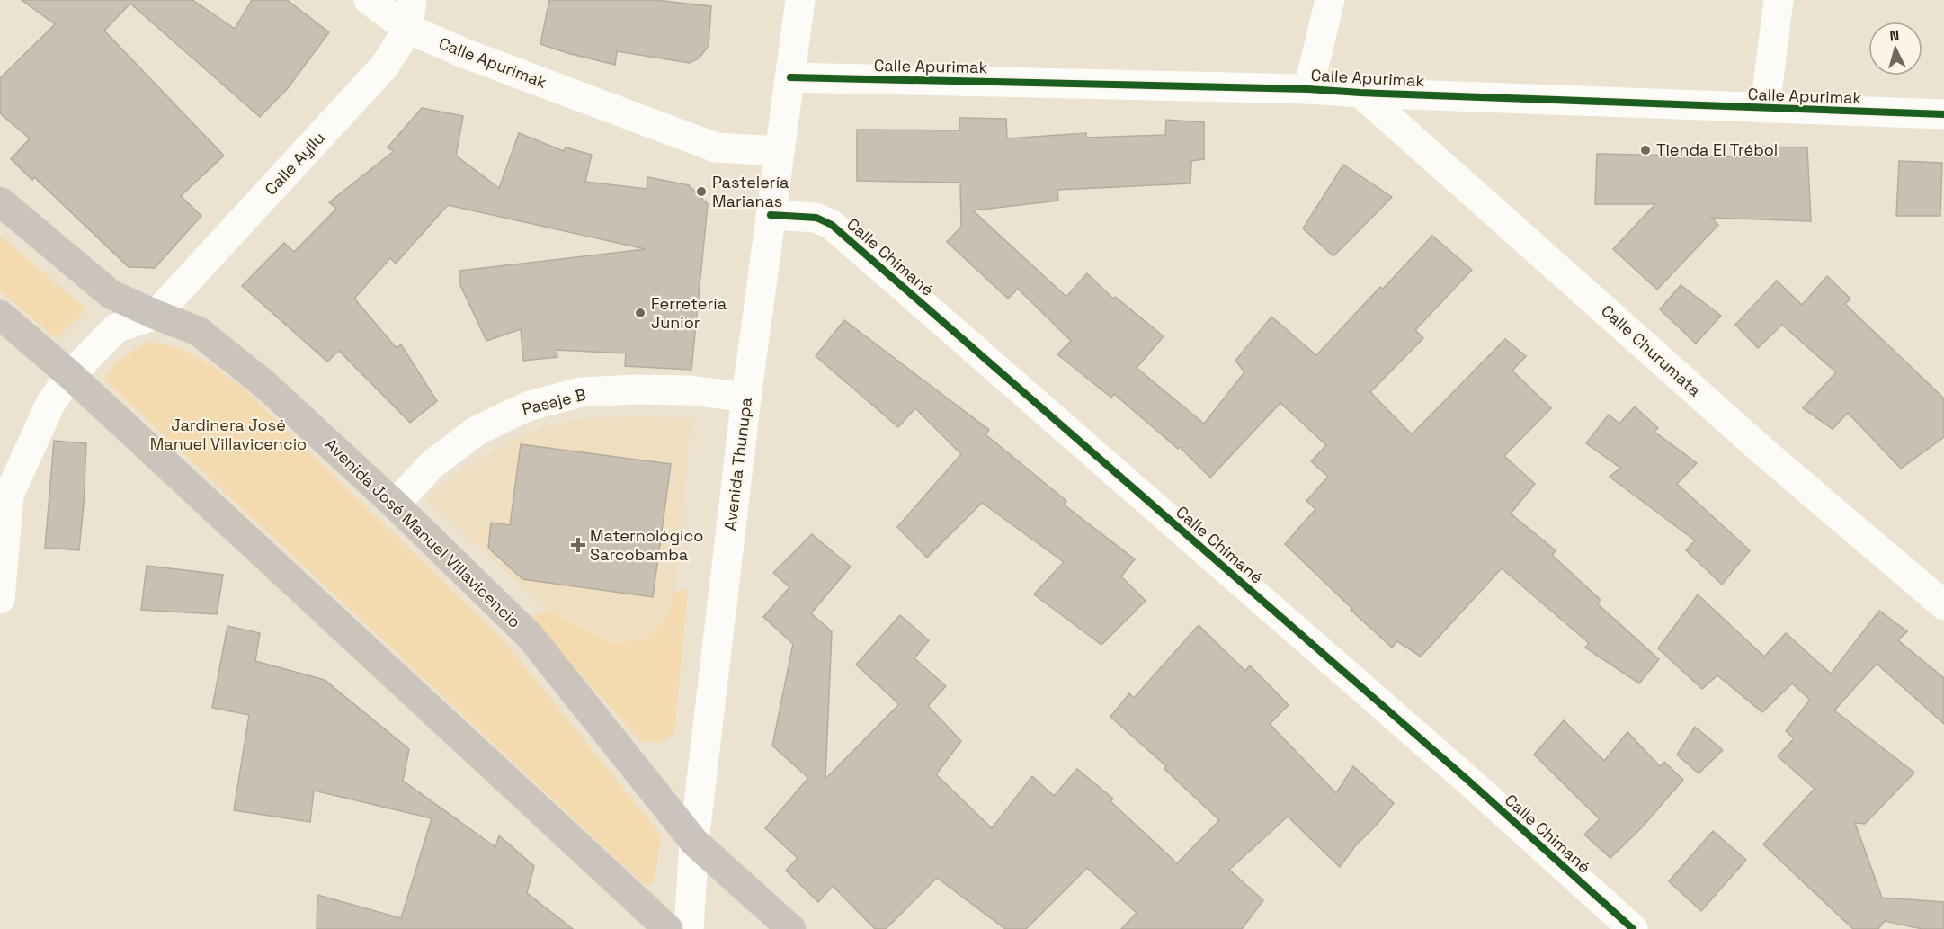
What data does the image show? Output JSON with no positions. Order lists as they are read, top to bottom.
{
  "streets": {
    "main road": ["Avenida José Manuel Villavicencio"],
    "street": [
      "Calle Apurimak",
      "Calle Ayllu",
      "Calle Chimané",
      "Calle Churumata",
      "Pasaje B",
      "Avenida Thunupa"
    ]
  },
  "crossings": [
    ["Calle Apurimak", "Calle Ayllu"],
    ["Calle Apurimak", "Calle Churumata"],
    ["Calle Apurimak", "Avenida Thunupa"],
    ["Calle Ayllu", "Avenida José Manuel Villavicencio"],
    ["Calle Chimané", "Avenida Thunupa"],
    ["Pasaje B", "Avenida Thunupa"],
    ["Pasaje B", "Avenida José Manuel Villavicencio"],
    ["Avenida Thunupa", "Avenida José Manuel Villavicencio"]
  ],
  "parks": ["Jardinera José Manuel Villavicencio"],
  "places": {
    "other": ["Tienda El Trébol", "Pastelería Marianas", "Ferretería Junior"],
    "health": ["Maternológico Sarcobamba"]
  },
  "north": "top"
}
